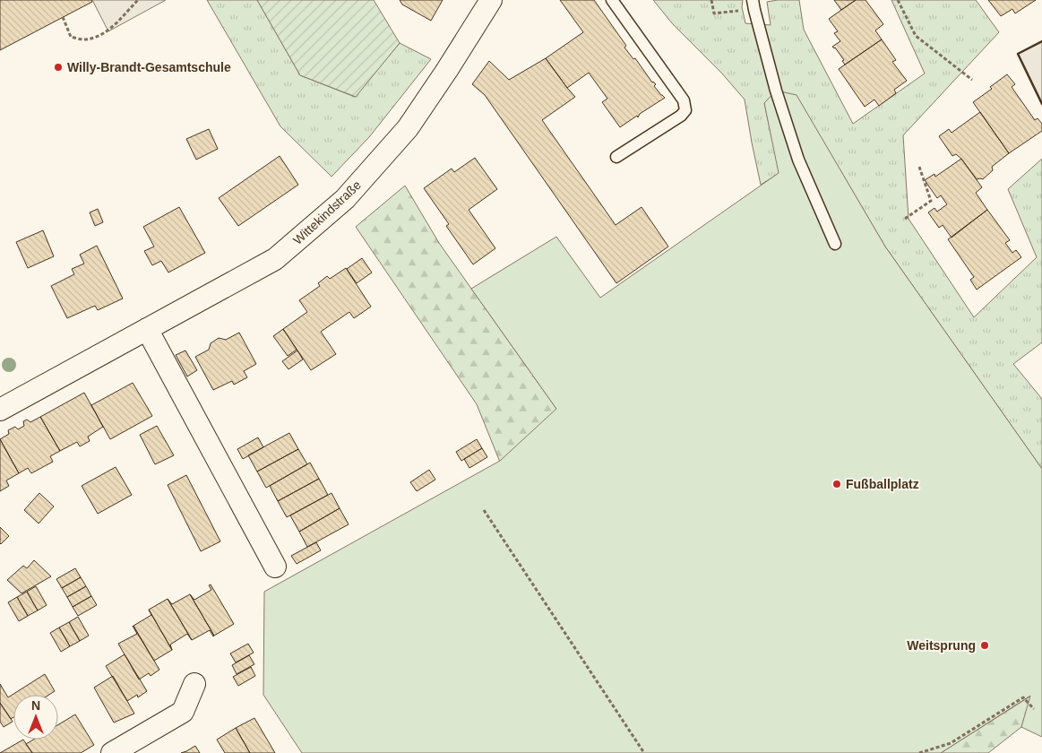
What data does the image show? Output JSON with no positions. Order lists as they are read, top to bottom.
{
  "streets": {
    "street": ["Wittekindstraße"]
  },
  "places": ["Willy-Brandt-Gesamtschule", "Fußballplatz", "Weitsprung"],
  "north": "top"
}
